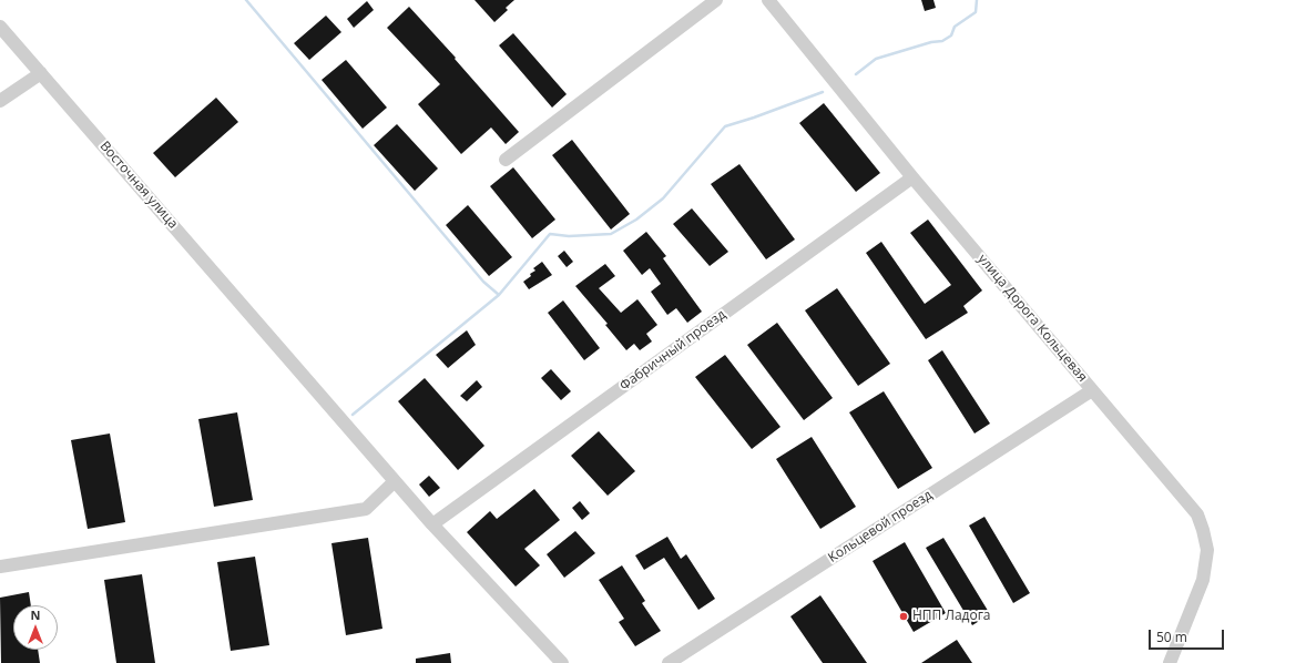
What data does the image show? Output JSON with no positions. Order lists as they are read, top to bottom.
{
  "streets": {
    "street": [
      "Восточная улица",
      "улица Дорога Кольцевая",
      "Фабричный проезд",
      "Кольцевой проезд"
    ]
  },
  "crossings": [
    ["Восточная улица", "Фабричный проезд"],
    ["улица Дорога Кольцевая", "Фабричный проезд"],
    ["улица Дорога Кольцевая", "Кольцевой проезд"]
  ],
  "places": ["НПП Ладога"],
  "scale_bar": "50 m",
  "north": "top"
}
